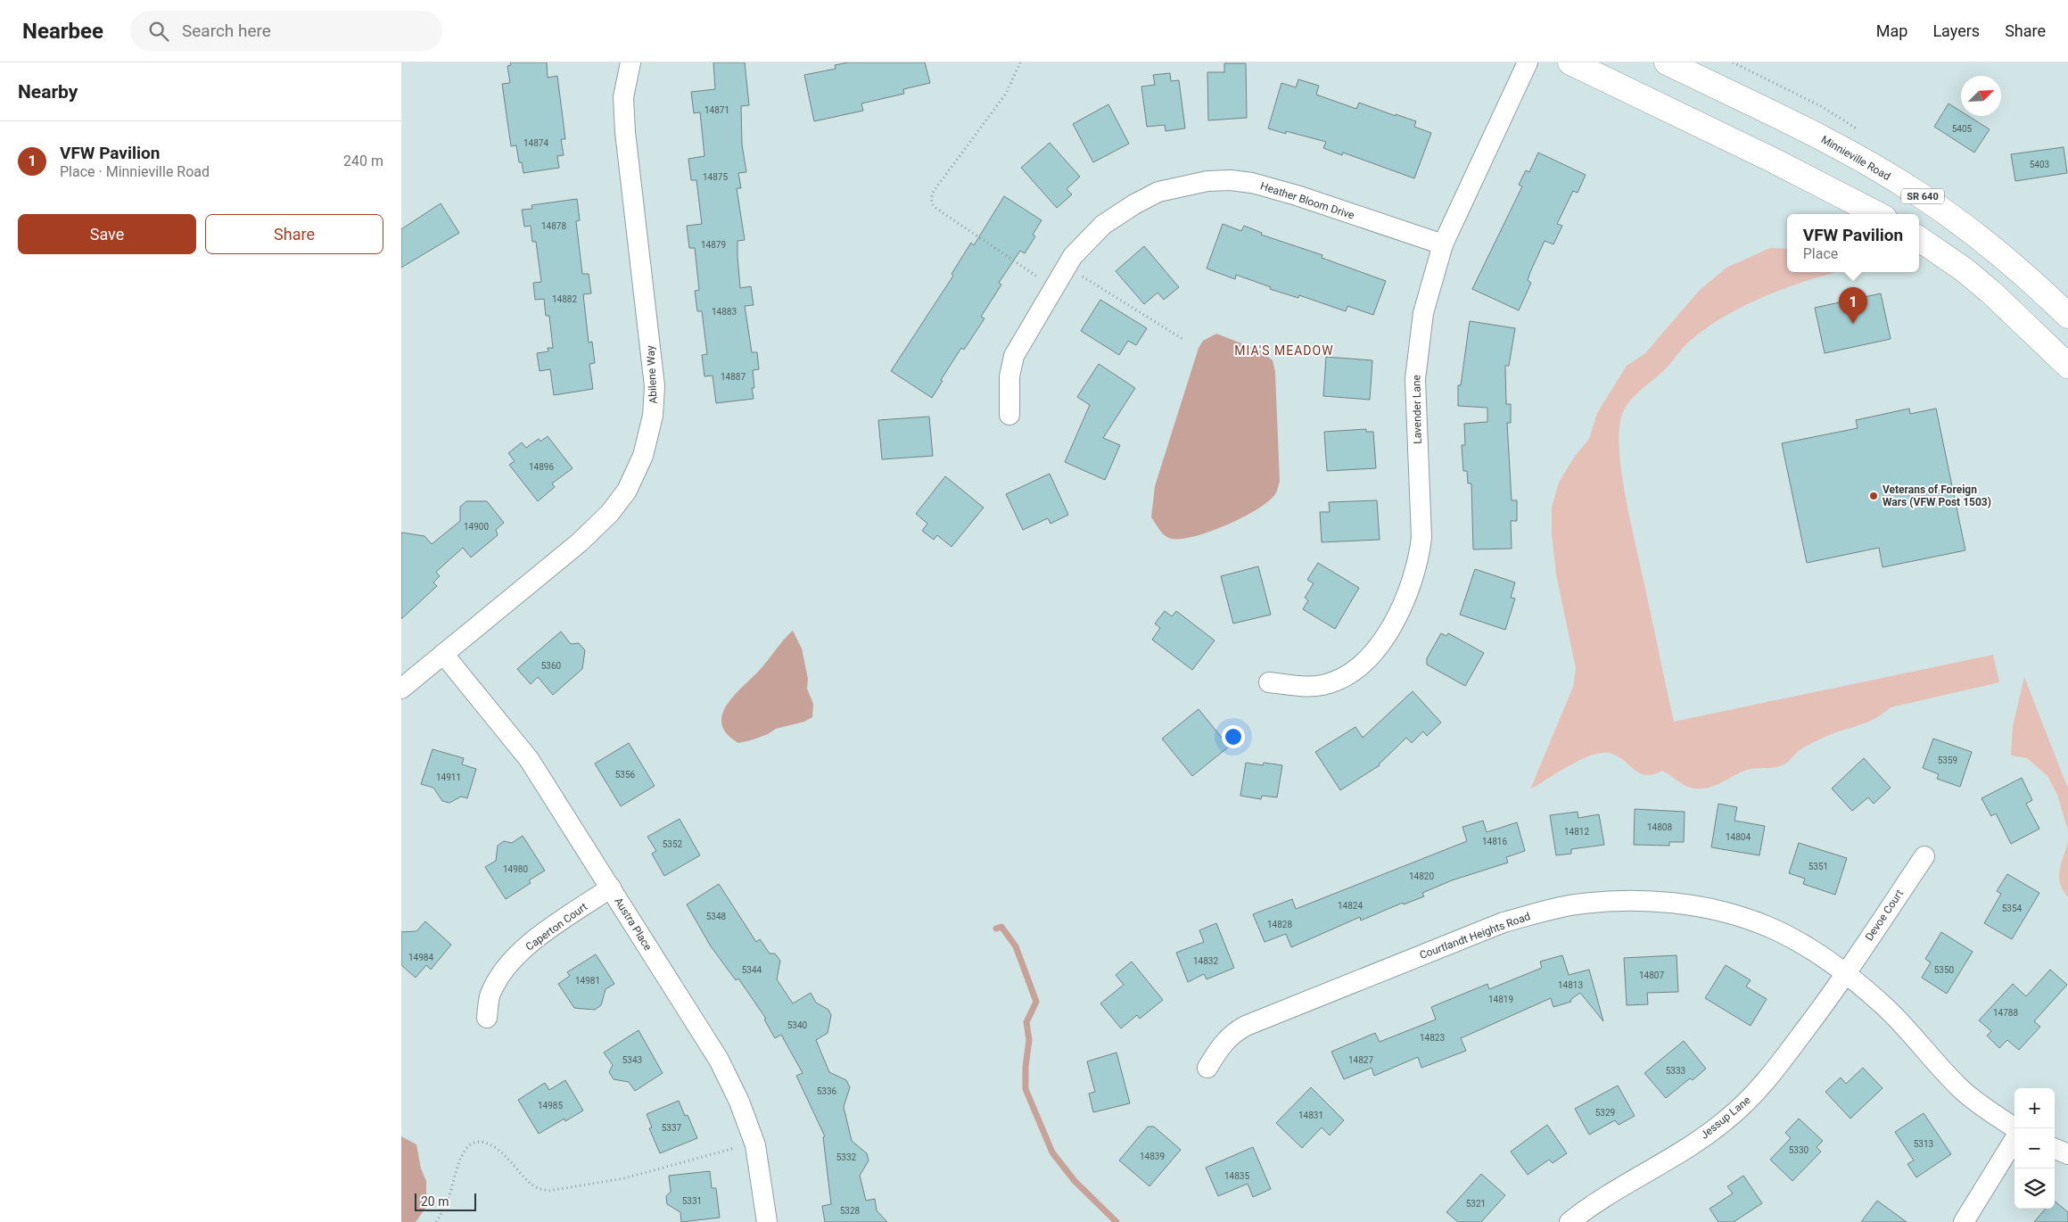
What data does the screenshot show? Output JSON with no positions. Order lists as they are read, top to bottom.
{
  "streets": {
    "main road": ["Minnieville Road", "SR 640"],
    "street": [
      "Heather Bloom Drive",
      "Abilene Way",
      "Lavender Lane",
      "Devoe Court",
      "Austra Place",
      "Caperton Court",
      "Courtlandt Heights Road",
      "Jessup Lane"
    ]
  },
  "crossings": [
    ["Heather Bloom Drive", "Lavender Lane"],
    ["Abilene Way", "Austra Place"],
    ["Devoe Court", "Courtlandt Heights Road"],
    ["Devoe Court", "Jessup Lane"],
    ["Austra Place", "Caperton Court"],
    ["Courtlandt Heights Road", "Jessup Lane"]
  ],
  "districts": ["MIA'S MEADOW"],
  "places": ["Veterans of Foreign Wars (VFW Post 1503)"],
  "house_numbers": [
    "14871",
    "5405",
    "14874",
    "5403",
    "14875",
    "14878",
    "14879",
    "14882",
    "14883",
    "14887",
    "14896",
    "14900",
    "5360",
    "5359",
    "5356",
    "14911",
    "14808",
    "14812",
    "14804",
    "14816",
    "5352",
    "5351",
    "14980",
    "14820",
    "14824",
    "5354",
    "5348",
    "14828",
    "14984",
    "14832",
    "5344",
    "5350",
    "14807",
    "14981",
    "14813",
    "14819",
    "14788",
    "5340",
    "14823",
    "5343",
    "14827",
    "5333",
    "5336",
    "14985",
    "5329",
    "14831",
    "5337",
    "5313",
    "5330",
    "14839",
    "5332",
    "14835",
    "5331",
    "5321",
    "5328"
  ],
  "scale_bar": "20 m",
  "north": "top right",
  "page": {
    "header": "Nearbee",
    "search": "Search here",
    "nav": ["Map", "Layers", "Share"],
    "heading": "Nearby",
    "list": [
      {
        "mark": "1",
        "name": "VFW Pavilion",
        "note": "Place · Minnieville Road",
        "value": "240 m"
      }
    ],
    "buttons": ["Save", "Share"],
    "popup": ["VFW Pavilion", "Place"],
    "pins": "1",
    "map_buttons": ["+", "−"],
    "scale": "20 m"
  }
}
